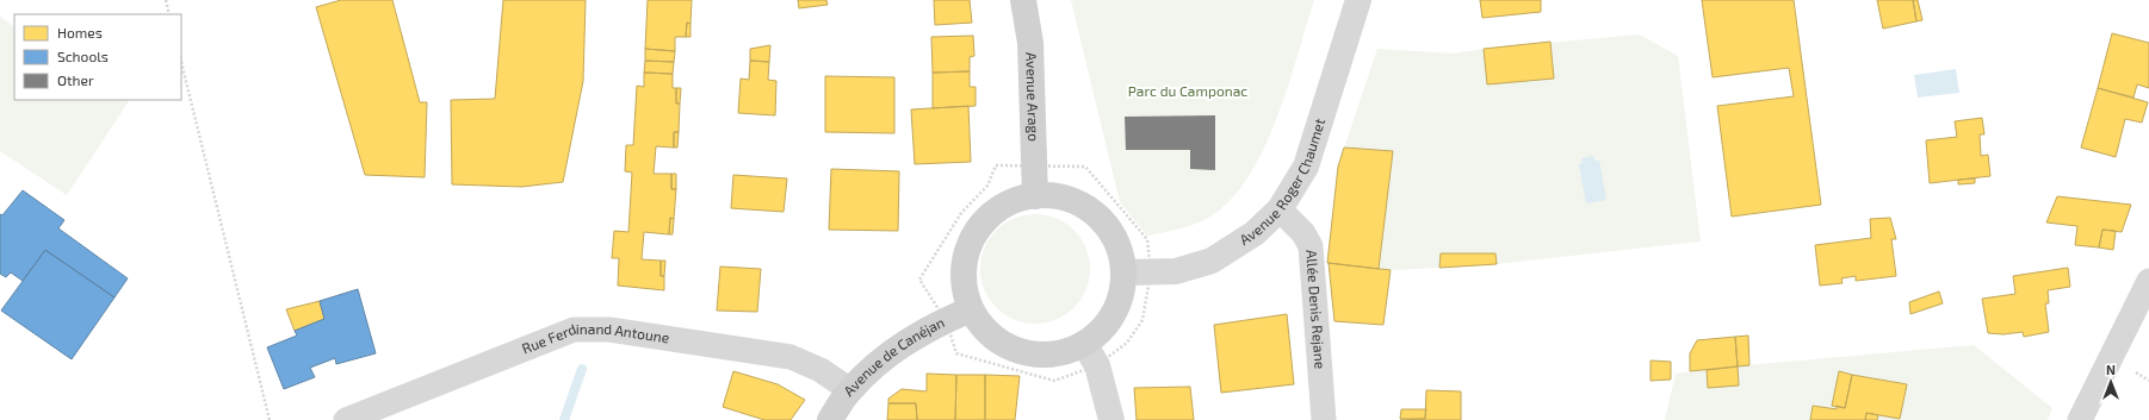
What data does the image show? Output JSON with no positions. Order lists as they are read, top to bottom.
{
  "streets": {
    "main road": ["Avenue Arago", "Avenue de Canéjan"],
    "street": ["Avenue Roger Chaumet", "Allée Denis Rejane", "Rue Ferdinand Antoune"]
  },
  "crossings": [
    ["Avenue Arago", "Avenue Roger Chaumet"],
    ["Avenue Arago", "Avenue de Canéjan"],
    ["Avenue Roger Chaumet", "Allée Denis Rejane"],
    ["Avenue Roger Chaumet", "Avenue de Canéjan"],
    ["Rue Ferdinand Antoune", "Avenue de Canéjan"]
  ],
  "parks": ["Parc du Camponac"],
  "legend": ["Homes", "Schools", "Other"],
  "north": "top"
}
